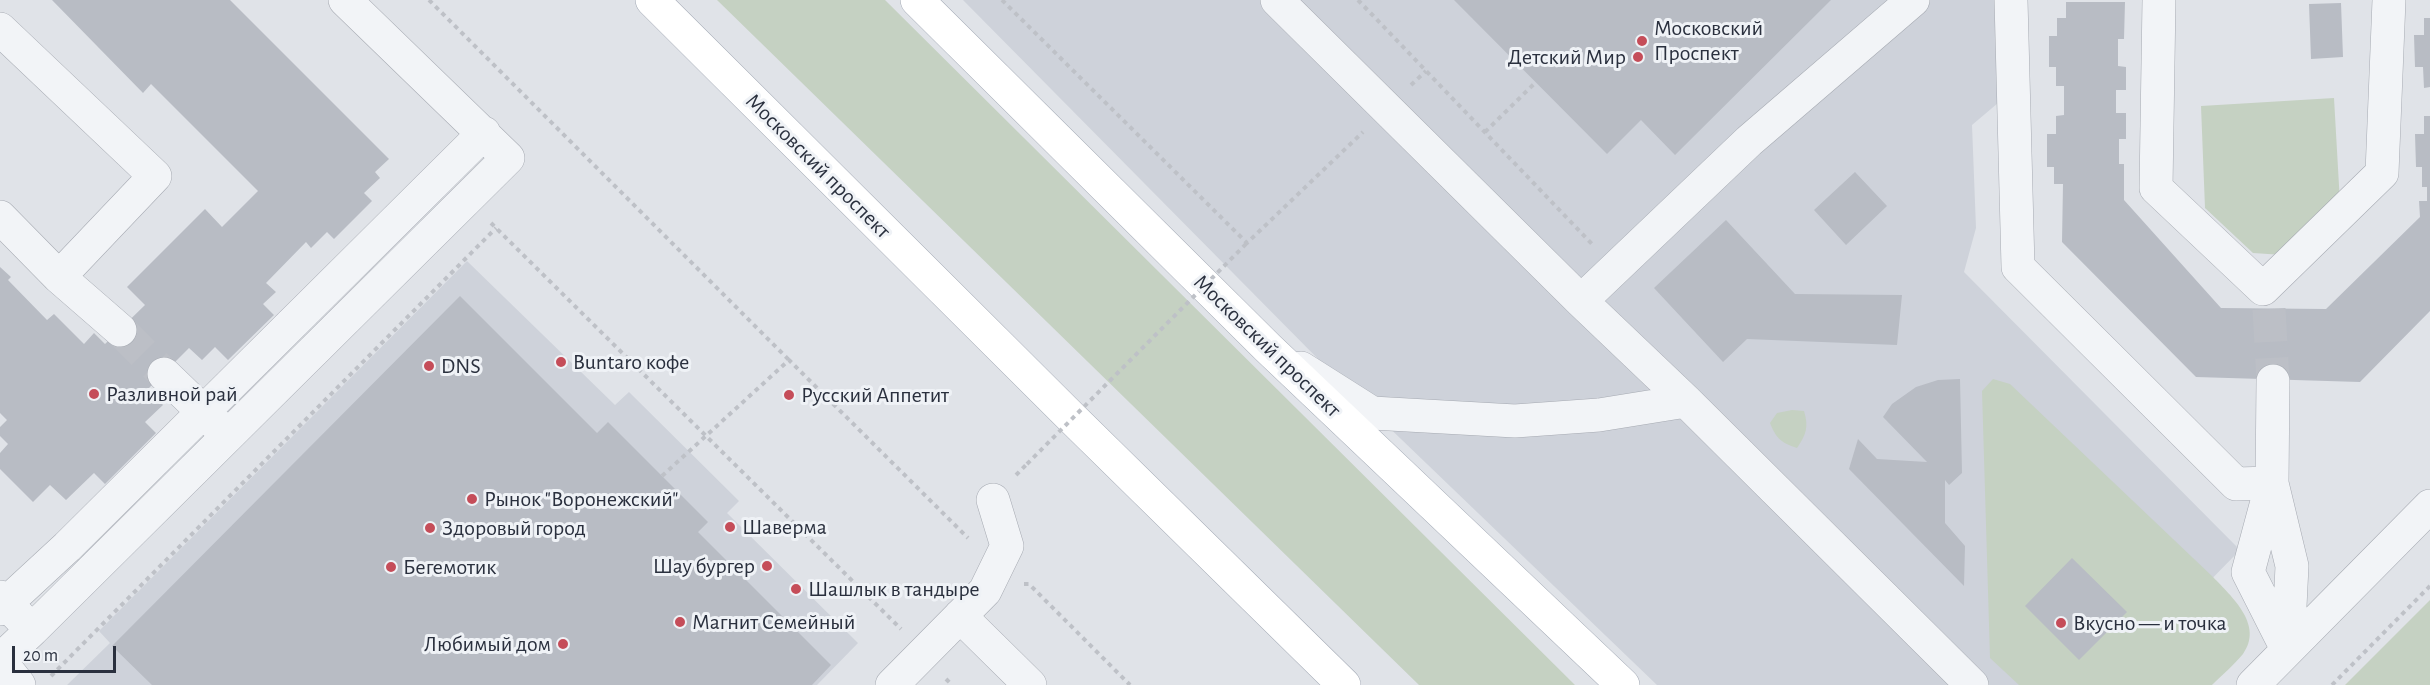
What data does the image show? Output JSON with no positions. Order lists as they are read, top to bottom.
{
  "streets": {
    "main road": ["Московский проспект"]
  },
  "places": [
    "Московский Проспект",
    "Детский Мир",
    "Buntaro кофе",
    "DNS",
    "Разливной рай",
    "Русский Аппетит",
    "Рынок \"Воронежский\"",
    "Шаверма",
    "Здоровый город",
    "Шау бургер",
    "Бегемотик",
    "Шашлык в тандыре",
    "Магнит Семейный",
    "Вкусно — и точка",
    "Любимый дом"
  ],
  "scale_bar": "20 m"
}
